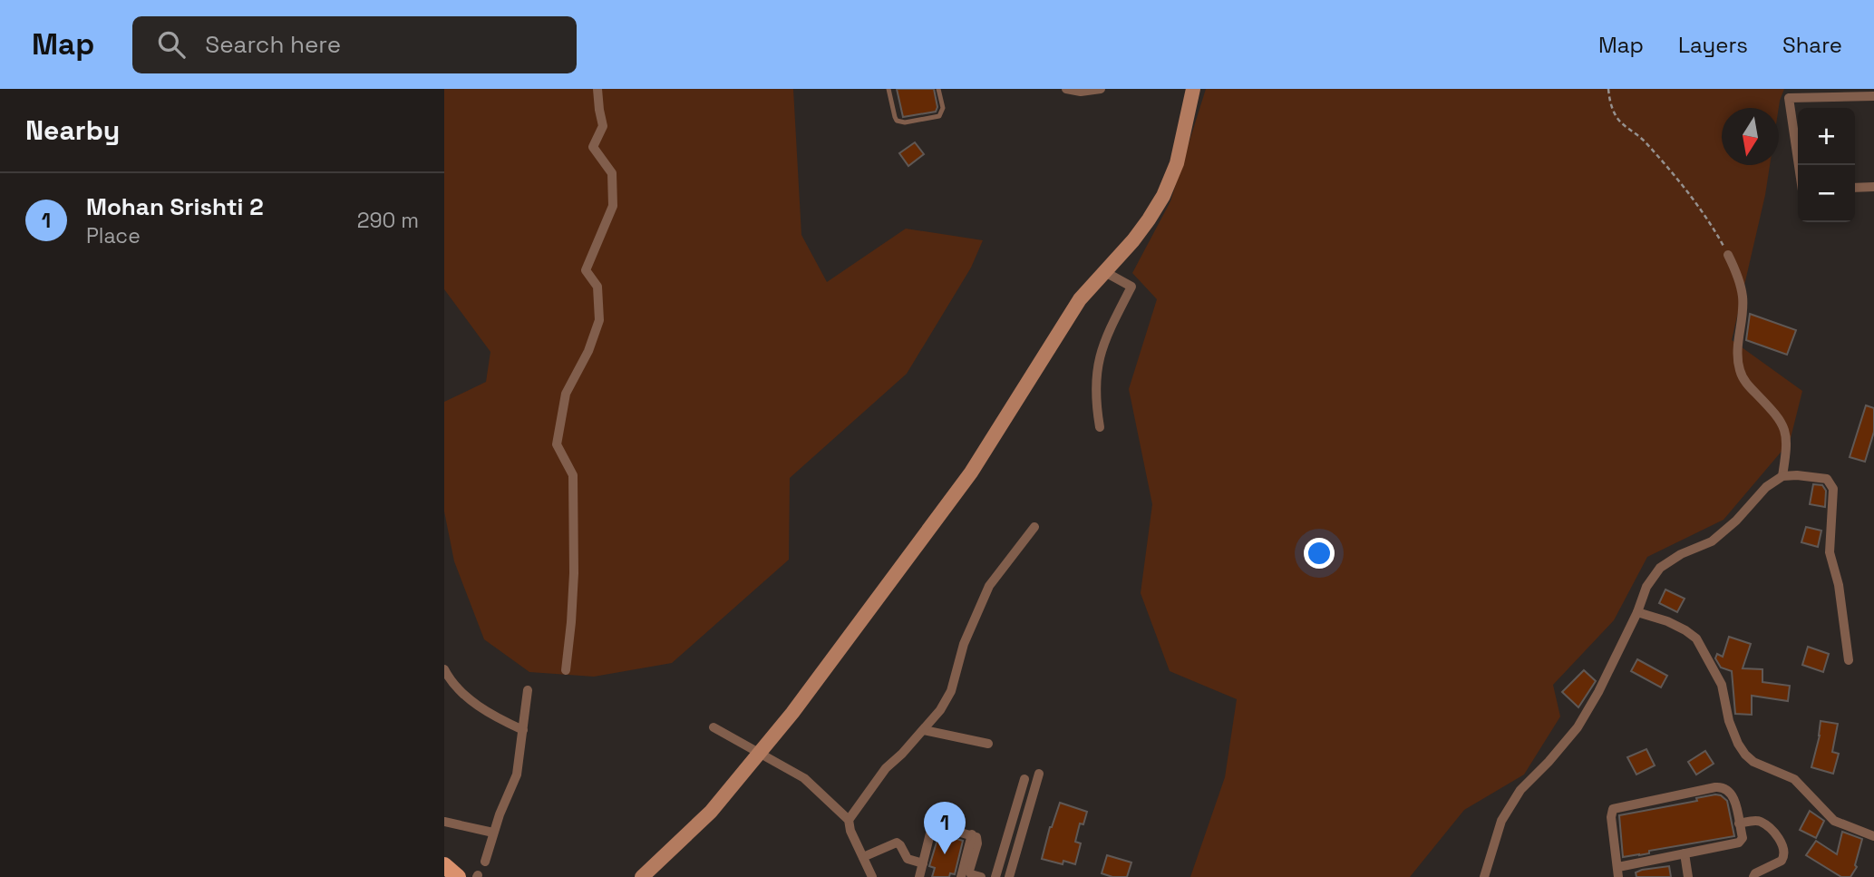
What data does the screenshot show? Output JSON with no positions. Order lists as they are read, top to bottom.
{
  "north": "bottom",
  "page": {
    "header": "Map",
    "search": "Search here",
    "nav": ["Map", "Layers", "Share"],
    "heading": "Nearby",
    "map_buttons": ["+", "−"],
    "list": [
      {
        "mark": "1",
        "name": "Mohan Srishti 2",
        "note": "Place",
        "value": "290 m"
      }
    ],
    "pins": "1"
  }
}
